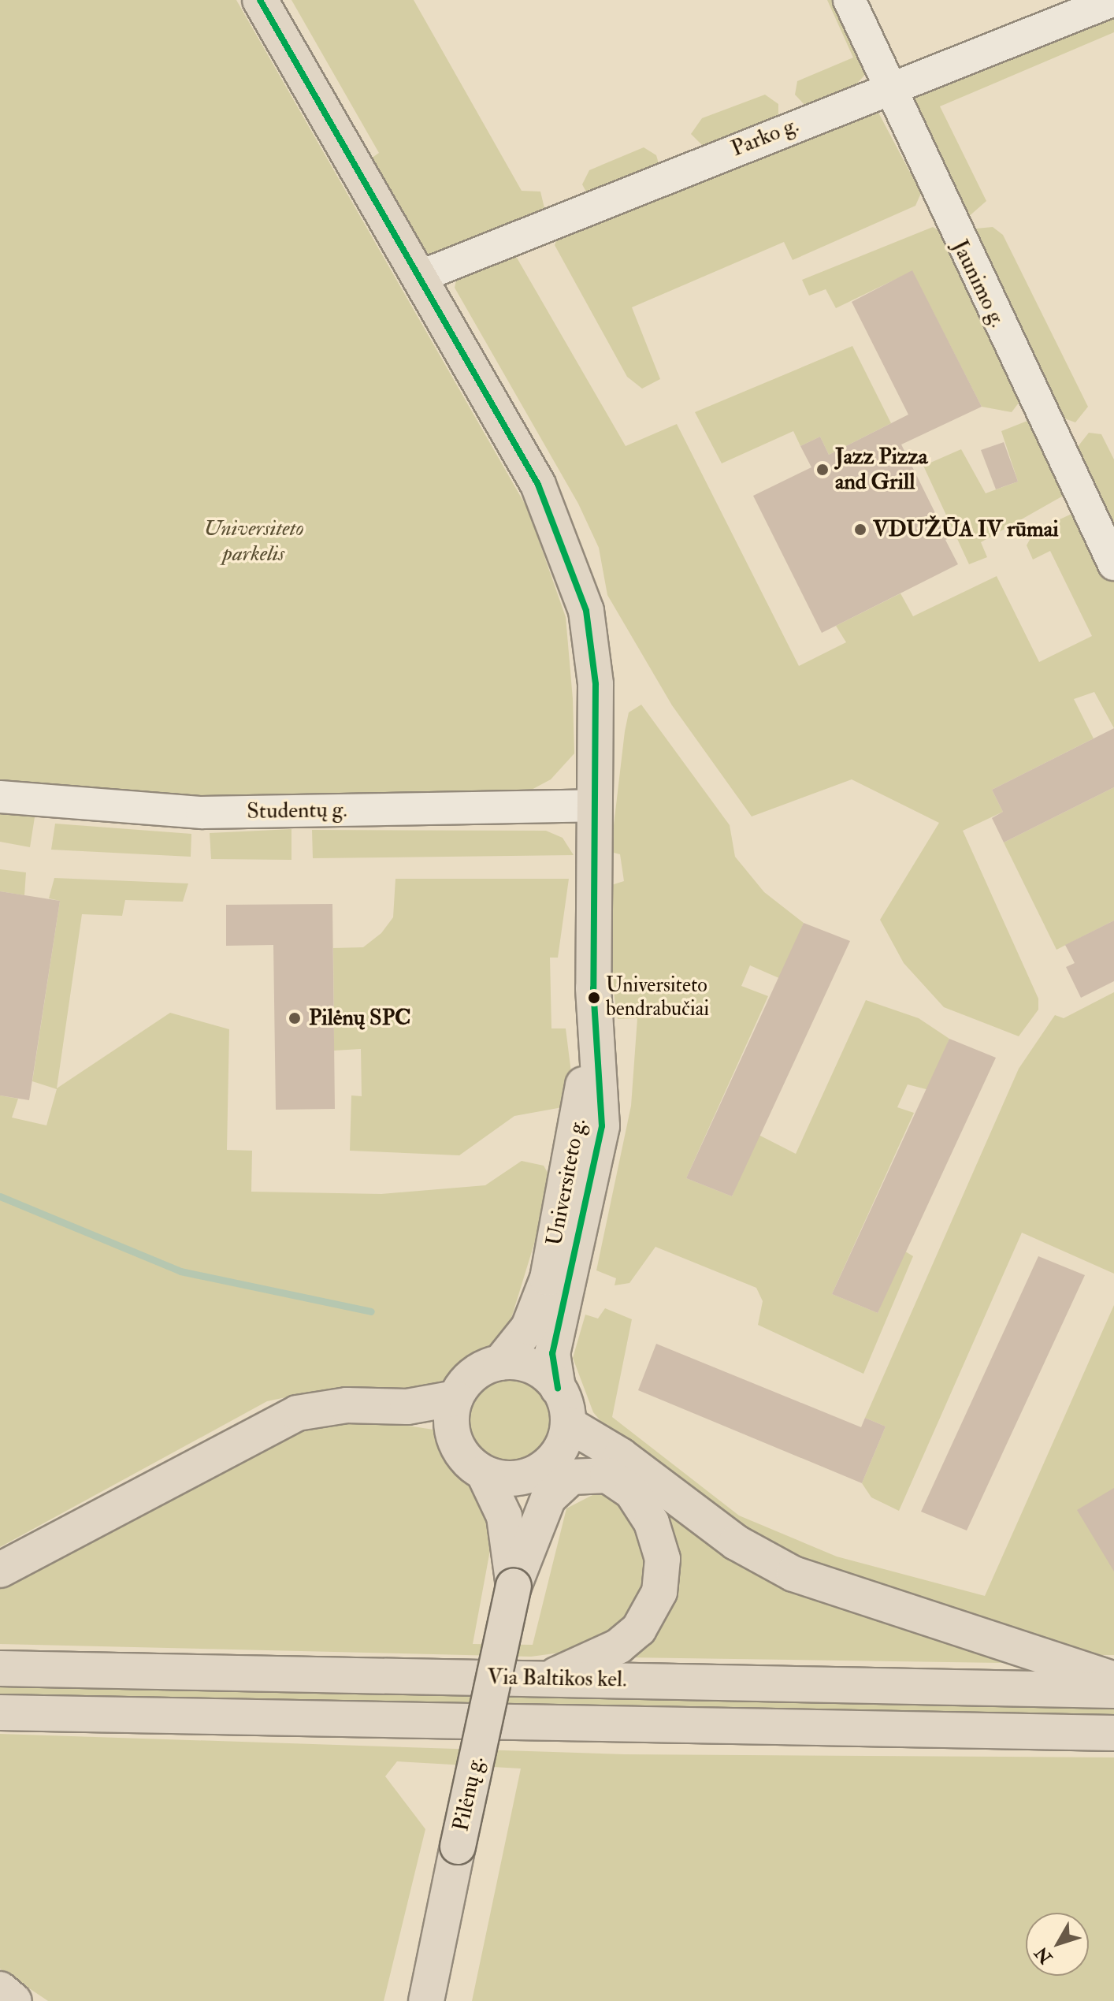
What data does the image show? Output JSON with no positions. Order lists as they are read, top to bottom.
{
  "streets": {
    "main road": ["Universiteto g.", "Via Baltikos kel.", "Pilėnų g."],
    "street": ["Parko g.", "Jaunimo g.", "Studentų g."]
  },
  "crossings": [
    ["Parko g.", "Jaunimo g."],
    ["Parko g.", "Universiteto g."],
    ["Studentų g.", "Universiteto g."],
    ["Universiteto g.", "Pilėnų g."]
  ],
  "parks": ["Universiteto parkelis"],
  "places": [
    "Jazz Pizza and Grill",
    "VDUŽŪA IV rūmai",
    "Universiteto bendrabučiai",
    "Pilėnų SPC"
  ],
  "north": "bottom left"
}
